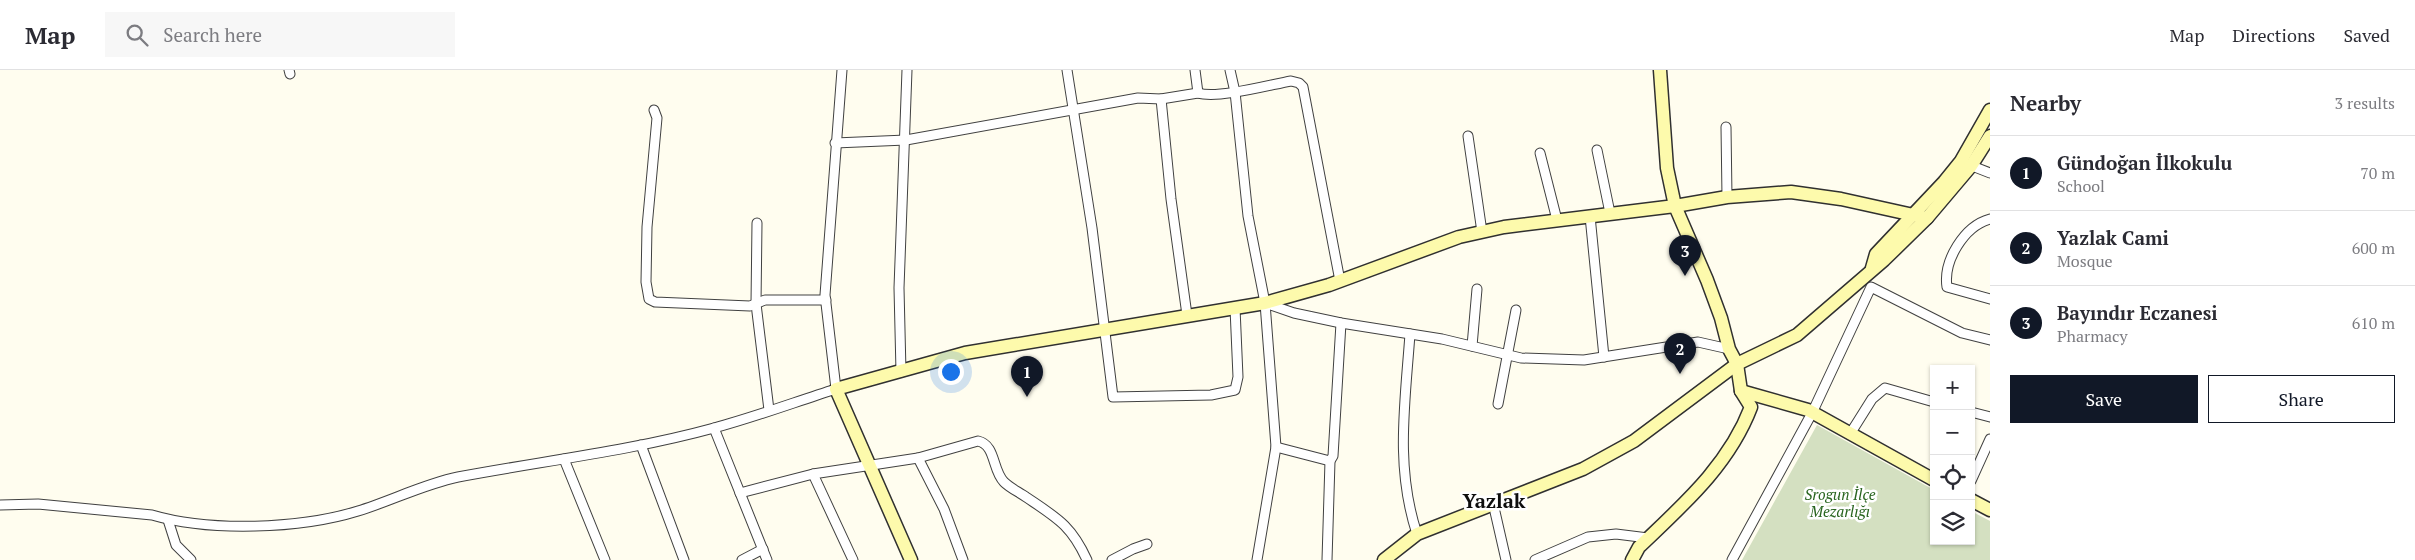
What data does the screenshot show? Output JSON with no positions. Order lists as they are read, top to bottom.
{
  "districts": ["Yazlak"],
  "parks": ["Srogun İlçe Mezarlığı"],
  "page": {
    "header": "Map",
    "search": "Search here",
    "nav": ["Map", "Directions", "Saved"],
    "heading": ["Nearby", "3 results"],
    "list": [
      {
        "mark": "1",
        "name": "Gündoğan İlkokulu",
        "note": "School",
        "value": "70 m"
      },
      {
        "mark": "2",
        "name": "Yazlak Cami",
        "note": "Mosque",
        "value": "600 m"
      },
      {
        "mark": "3",
        "name": "Bayındır Eczanesi",
        "note": "Pharmacy",
        "value": "610 m"
      }
    ],
    "pins": ["3", "2", "1"],
    "buttons": ["Save", "Share"],
    "map_buttons": ["+", "−"]
  }
}
